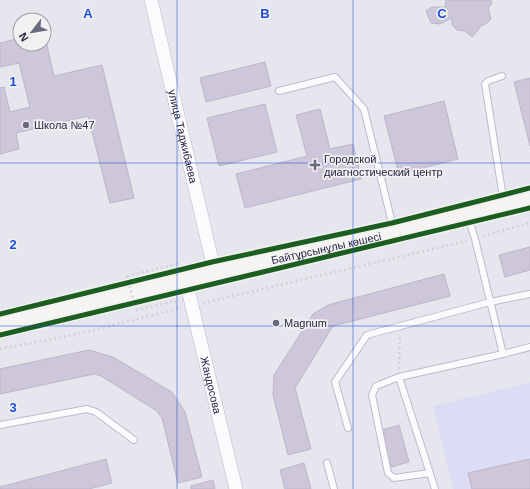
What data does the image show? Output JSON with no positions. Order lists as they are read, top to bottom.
{
  "streets": {
    "main road": ["Байтұрсынұлы көшесі"],
    "street": ["улица Таджибаева", "Жандосова"]
  },
  "crossings": [
    ["улица Таджибаева", "Байтұрсынұлы көшесі"],
    ["Байтұрсынұлы көшесі", "Жандосова"]
  ],
  "places": {
    "other": ["Школа №47", "Magnum"],
    "health": ["Городской диагностический центр"]
  },
  "north": "bottom left",
  "grid": {
    "columns": ["A", "B", "C"],
    "rows": ["1", "2", "3"]
  }
}
